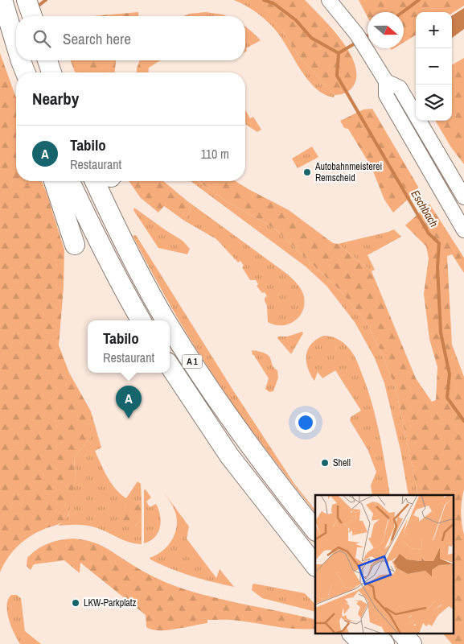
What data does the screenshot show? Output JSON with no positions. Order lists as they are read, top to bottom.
{
  "streets": {
    "highway": ["A 1"]
  },
  "water": ["Eschbach"],
  "places": ["Autobahnmeisterei Remscheid", "Shell", "LKW-Parkplatz"],
  "north": "right",
  "page": {
    "map_buttons": ["+", "−"],
    "search": "Search here",
    "heading": "Nearby",
    "list": [
      {
        "mark": "A",
        "name": "Tabilo",
        "note": "Restaurant",
        "value": "110 m"
      }
    ],
    "popup": ["Tabilo", "Restaurant"],
    "pins": "A"
  }
}
